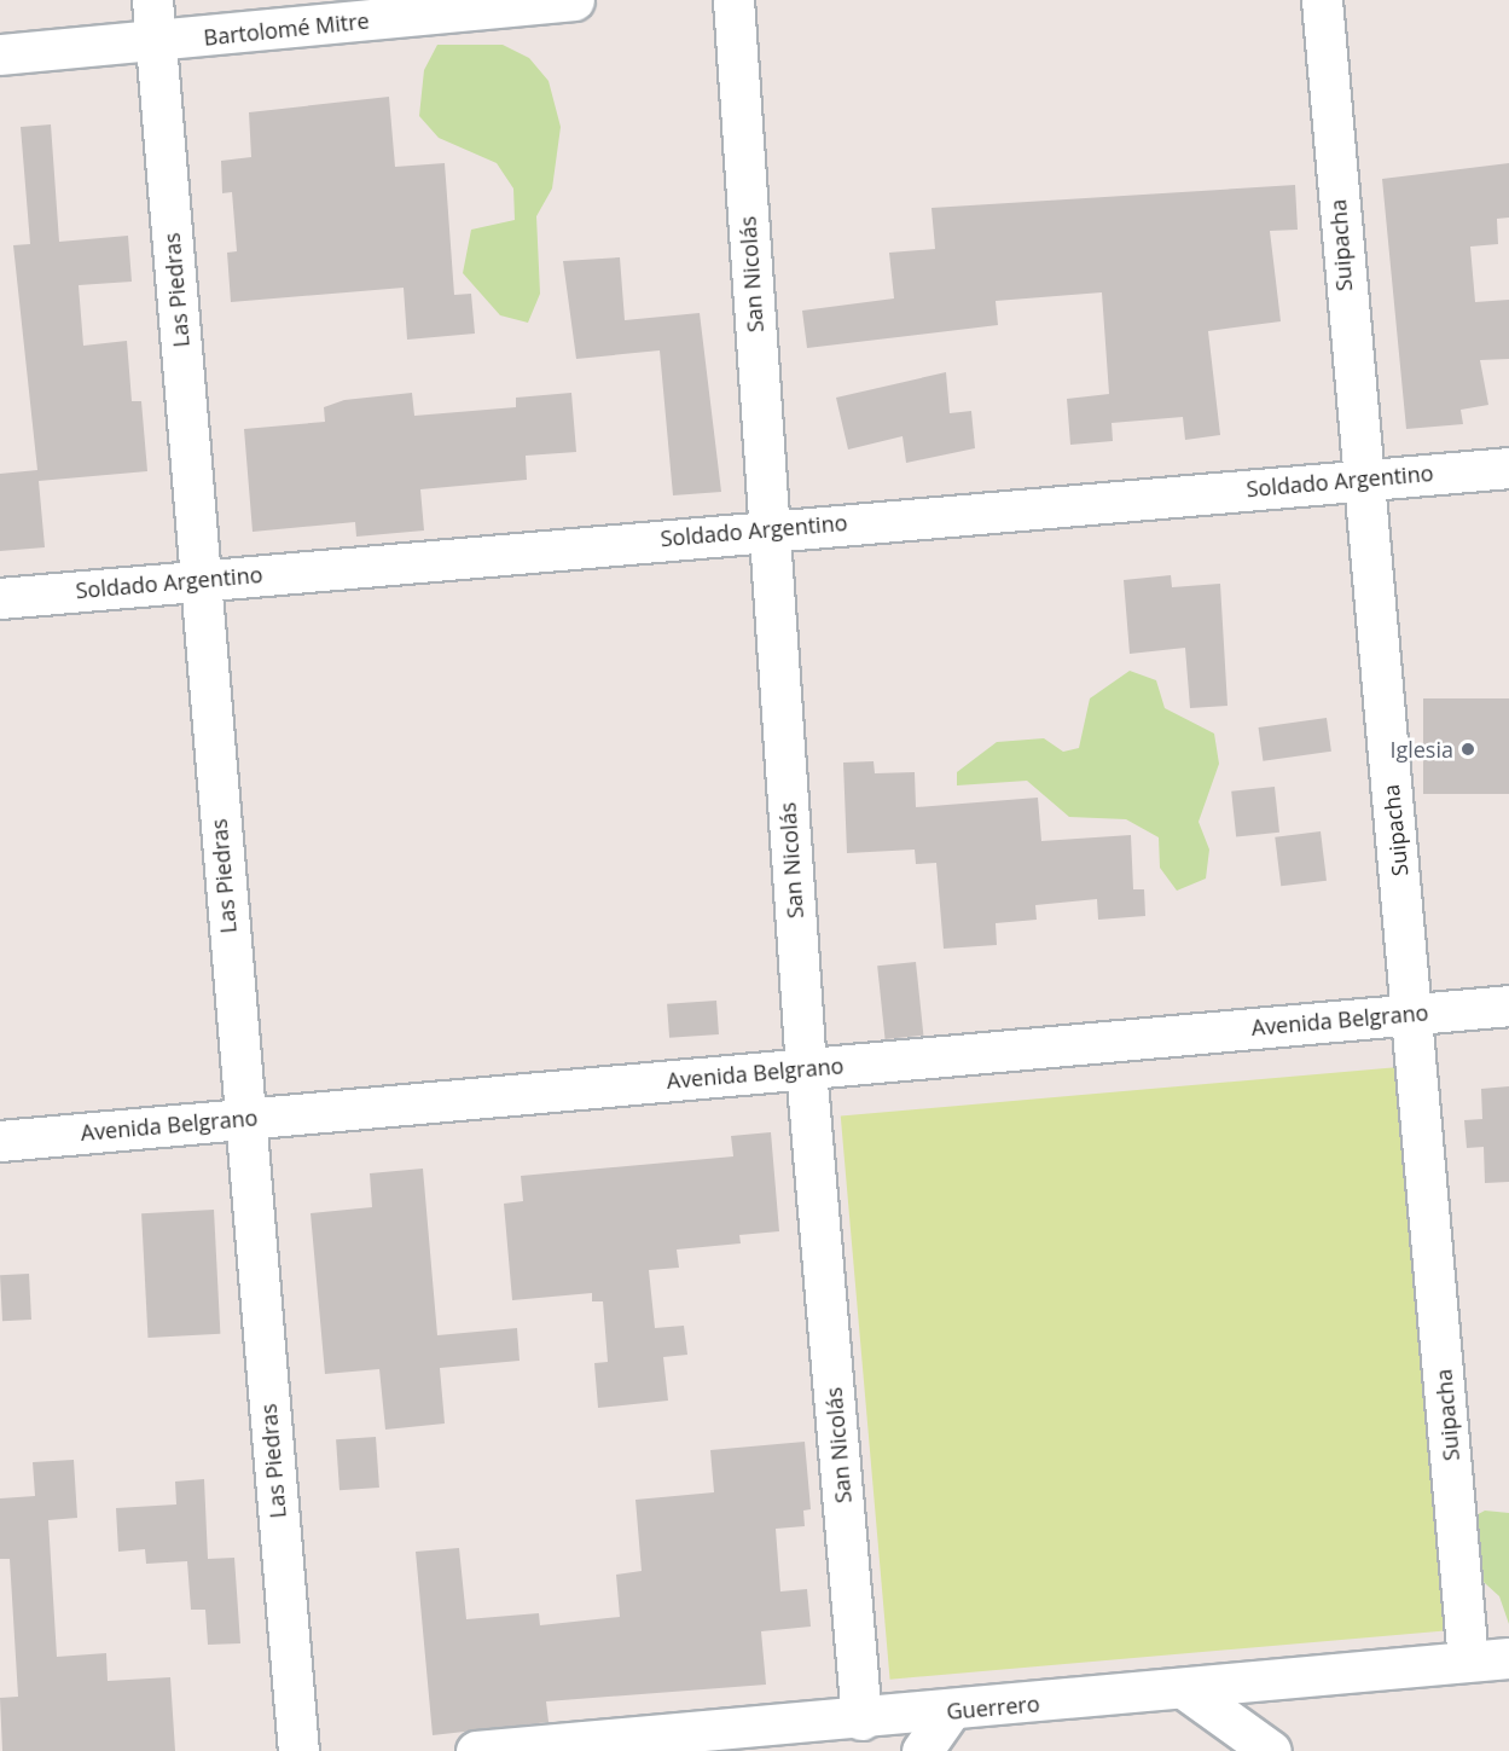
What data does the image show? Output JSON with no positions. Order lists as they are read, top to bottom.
{
  "streets": {
    "street": [
      "Bartolomé Mitre",
      "Suipacha",
      "San Nicolás",
      "Las Piedras",
      "Soldado Argentino",
      "Avenida Belgrano",
      "Guerrero"
    ]
  },
  "crossings": [
    ["Bartolomé Mitre", "Las Piedras"],
    ["Suipacha", "Soldado Argentino"],
    ["Suipacha", "Avenida Belgrano"],
    ["Suipacha", "Guerrero"],
    ["San Nicolás", "Soldado Argentino"],
    ["San Nicolás", "Avenida Belgrano"],
    ["San Nicolás", "Guerrero"],
    ["Las Piedras", "Soldado Argentino"],
    ["Las Piedras", "Avenida Belgrano"]
  ],
  "places": ["Iglesia"]
}
